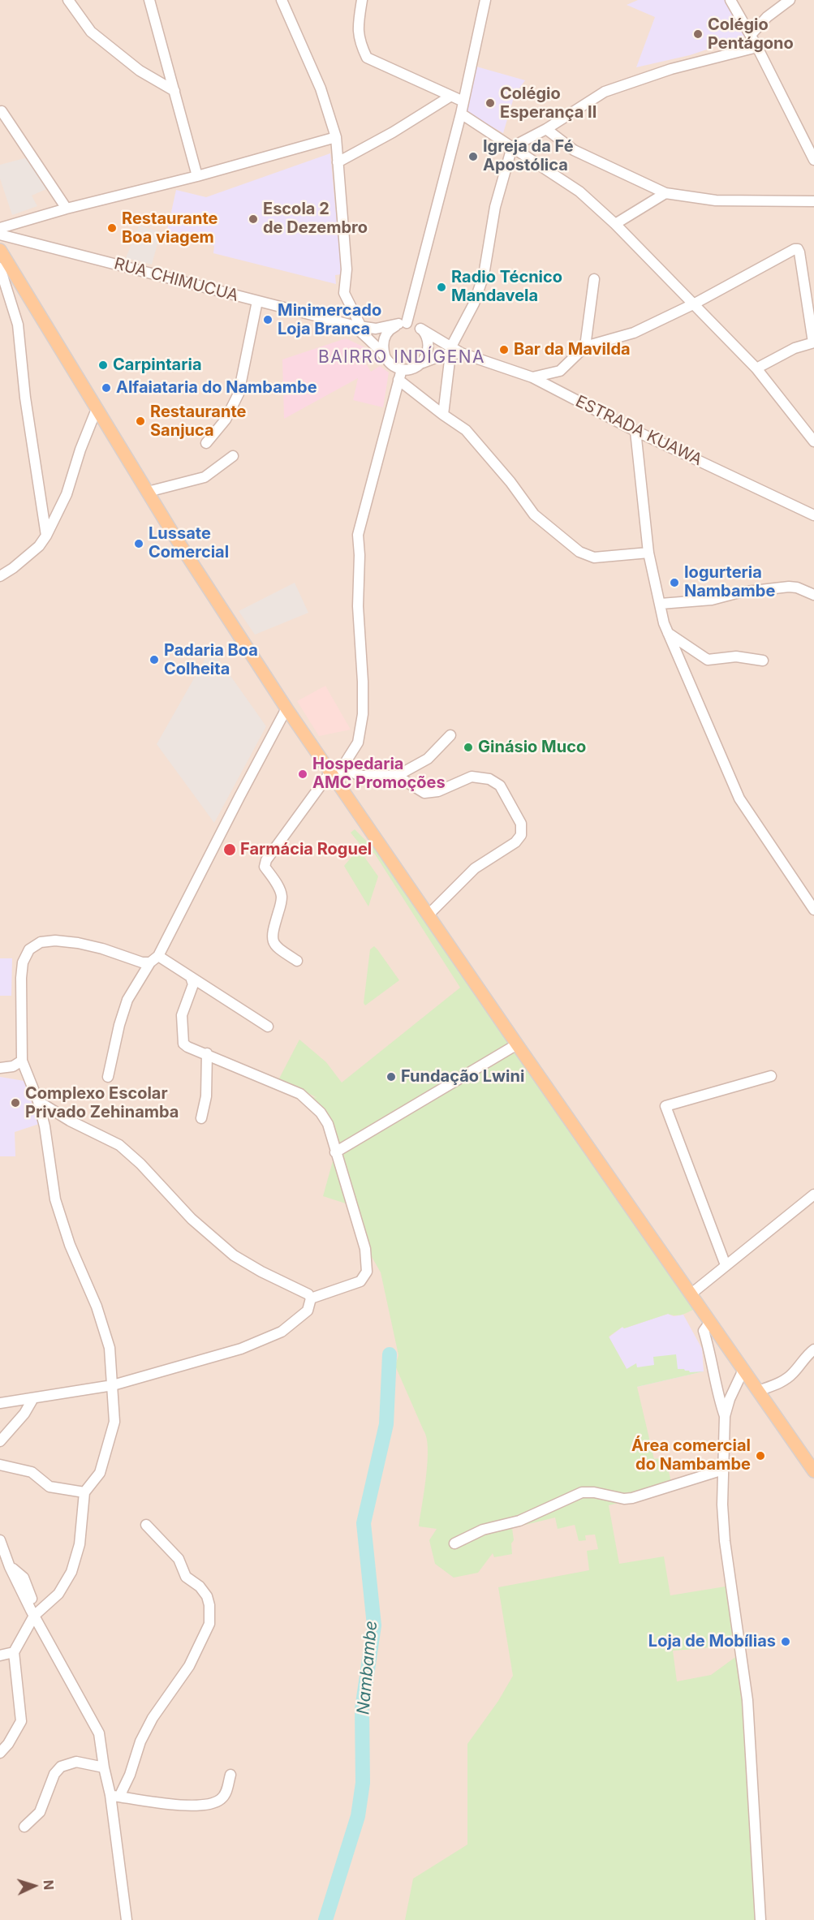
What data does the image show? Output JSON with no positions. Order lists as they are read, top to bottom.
{
  "streets": {
    "street": ["RUA CHIMUCUA", "ESTRADA KUAWA"]
  },
  "districts": ["BAIRRO INDÍGENA"],
  "water": ["Nambambe"],
  "places": [
    "Colégio Pentágono",
    "Colégio Esperança II",
    "Igreja da Fé Apostólica",
    "Escola 2 de Dezembro",
    "Restaurante Boa viagem",
    "Radio Técnico Mandavela",
    "Minimercado Loja Branca",
    "Bar da Mavilda",
    "Carpintaria",
    "Alfaiataria do Nambambe",
    "Restaurante Sanjuca",
    "Lussate Comercial",
    "Iogurteria Nambambe",
    "Padaria Boa Colheita",
    "Ginásio Muco",
    "Hospedaria AMC Promoções",
    "Farmácia Roguel",
    "Fundação Lwini",
    "Complexo Escolar Privado Zehinamba",
    "Área comercial do Nambambe",
    "Loja de Mobílias"
  ],
  "north": "right"
}
